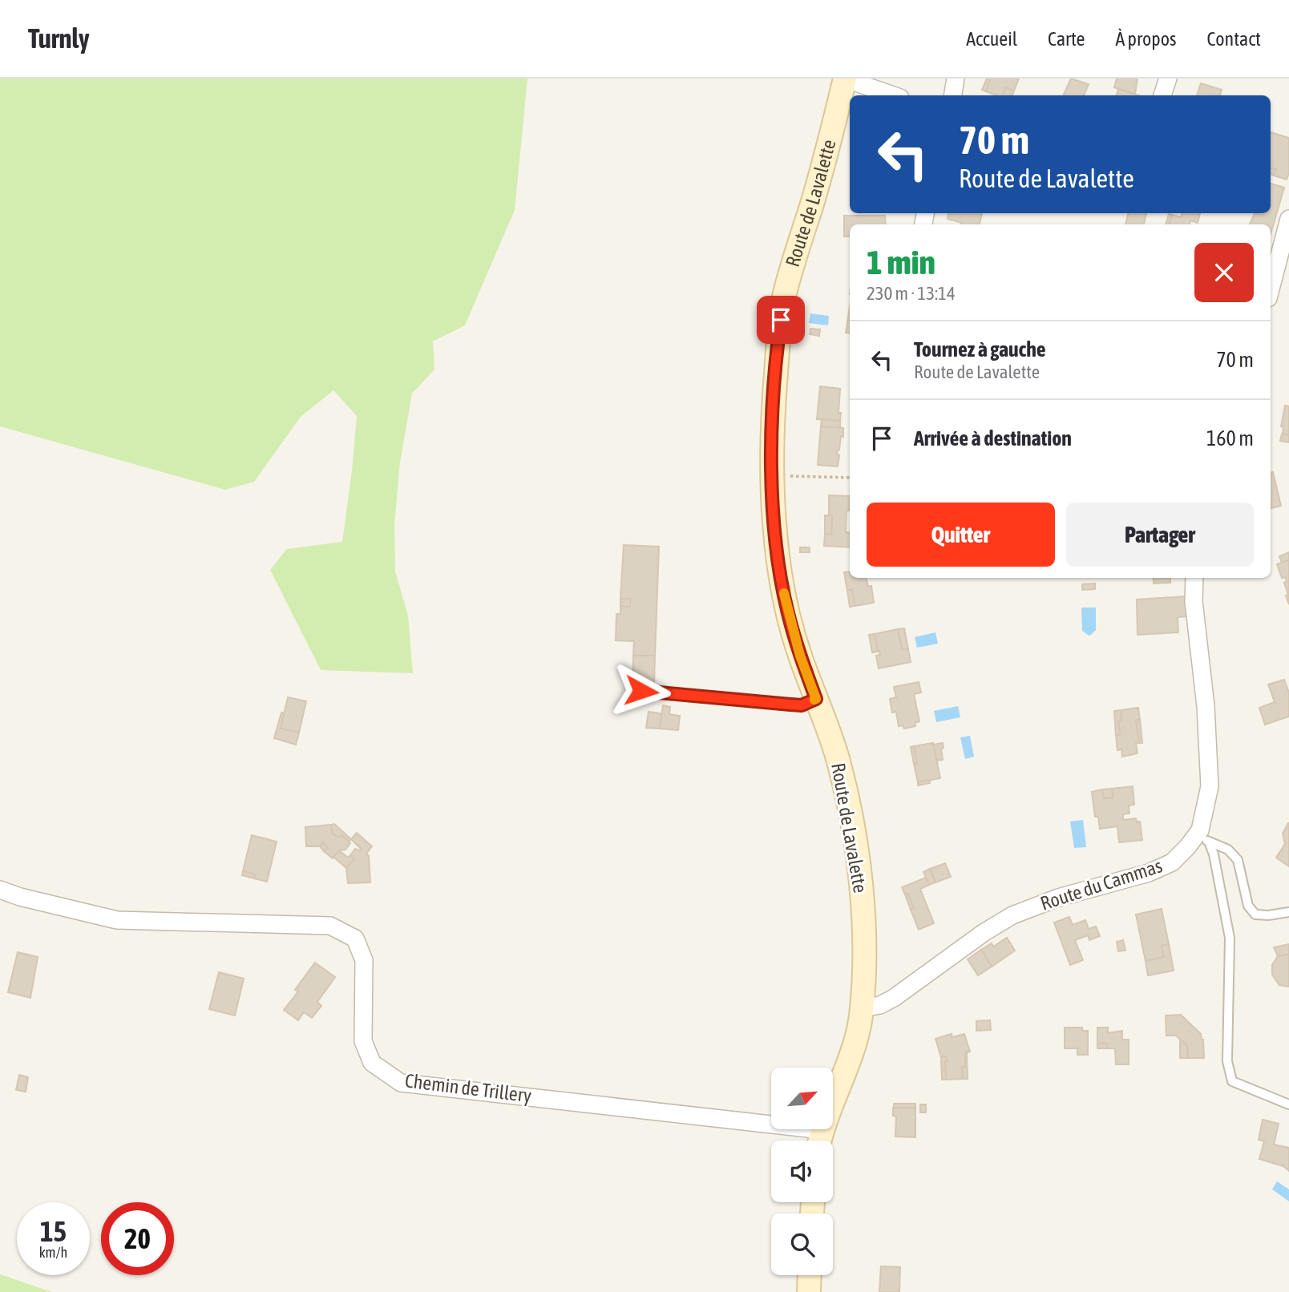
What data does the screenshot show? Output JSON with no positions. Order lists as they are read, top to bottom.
{
  "streets": {
    "street": ["Route de Lavalette", "Route du Cammas", "Chemin de Trillery"]
  },
  "crossings": [
    ["Route de Lavalette", "Route du Cammas"],
    ["Route de Lavalette", "Chemin de Trillery"]
  ],
  "north": "top right",
  "page": {
    "header": "Turnly",
    "nav": [
      "Accueil",
      "Carte",
      "À propos",
      "Contact"
    ],
    "turn": ["70 m", "Route de Lavalette"],
    "heading": ["1 min", "230 m · 13:14"],
    "list": [
      {
        "name": "Tournez à gauche",
        "note": "Route de Lavalette",
        "value": "70 m"
      },
      {
        "name": "Arrivée à destination",
        "value": "160 m"
      }
    ],
    "buttons": ["Quitter", "Partager"],
    "speed": "15 km/h",
    "limit": "20"
  }
}
